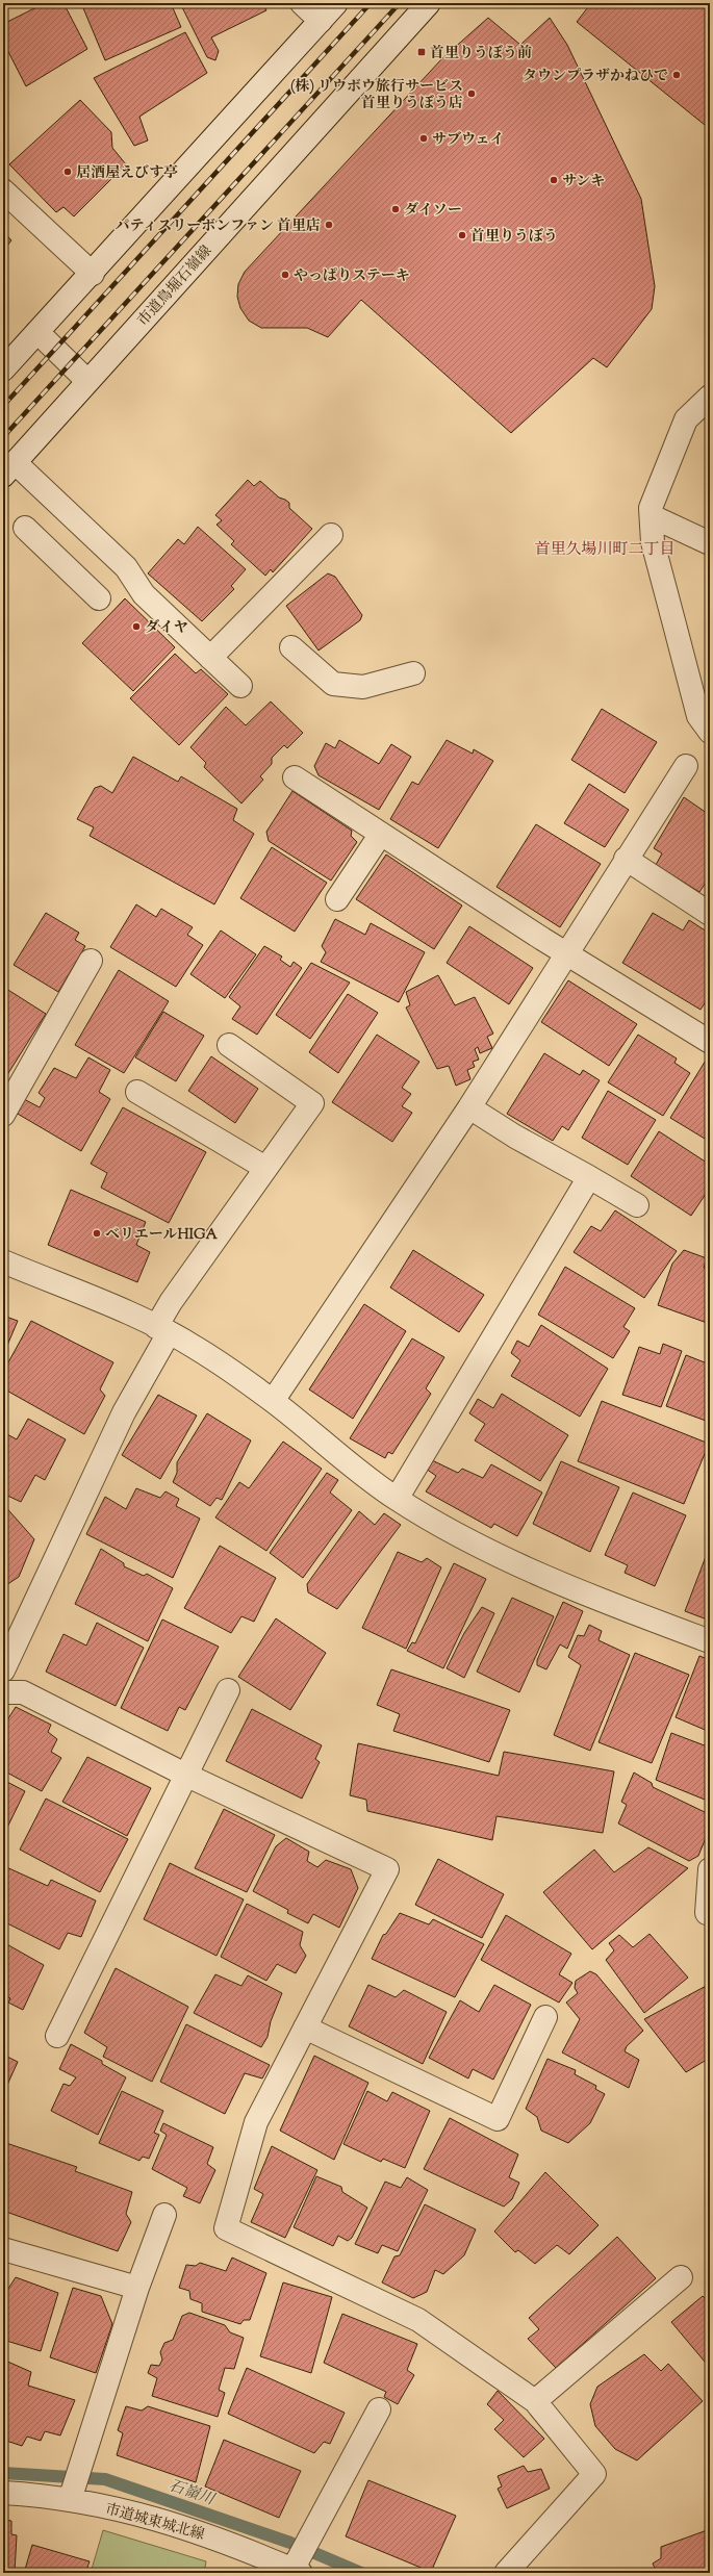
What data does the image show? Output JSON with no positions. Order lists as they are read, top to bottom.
{
  "streets": {
    "street": ["市道鳥堀石嶺線", "市道城東城北線"]
  },
  "districts": ["首里久場川町二丁目"],
  "water": ["石嶺川"],
  "places": {
    "transit": ["首里りうぼう前"],
    "other": [
      "タウンプラザかねひで",
      "(株) リウボウ旅行サービス 首里りうぼう店",
      "サブウェイ",
      "居酒屋えびす亭",
      "サンキ",
      "ダイソー",
      "パティスリーボンファン 首里店",
      "首里りうぼう",
      "やっぱりステーキ",
      "ダイヤ",
      "ベリエールHIGA"
    ]
  }
}
